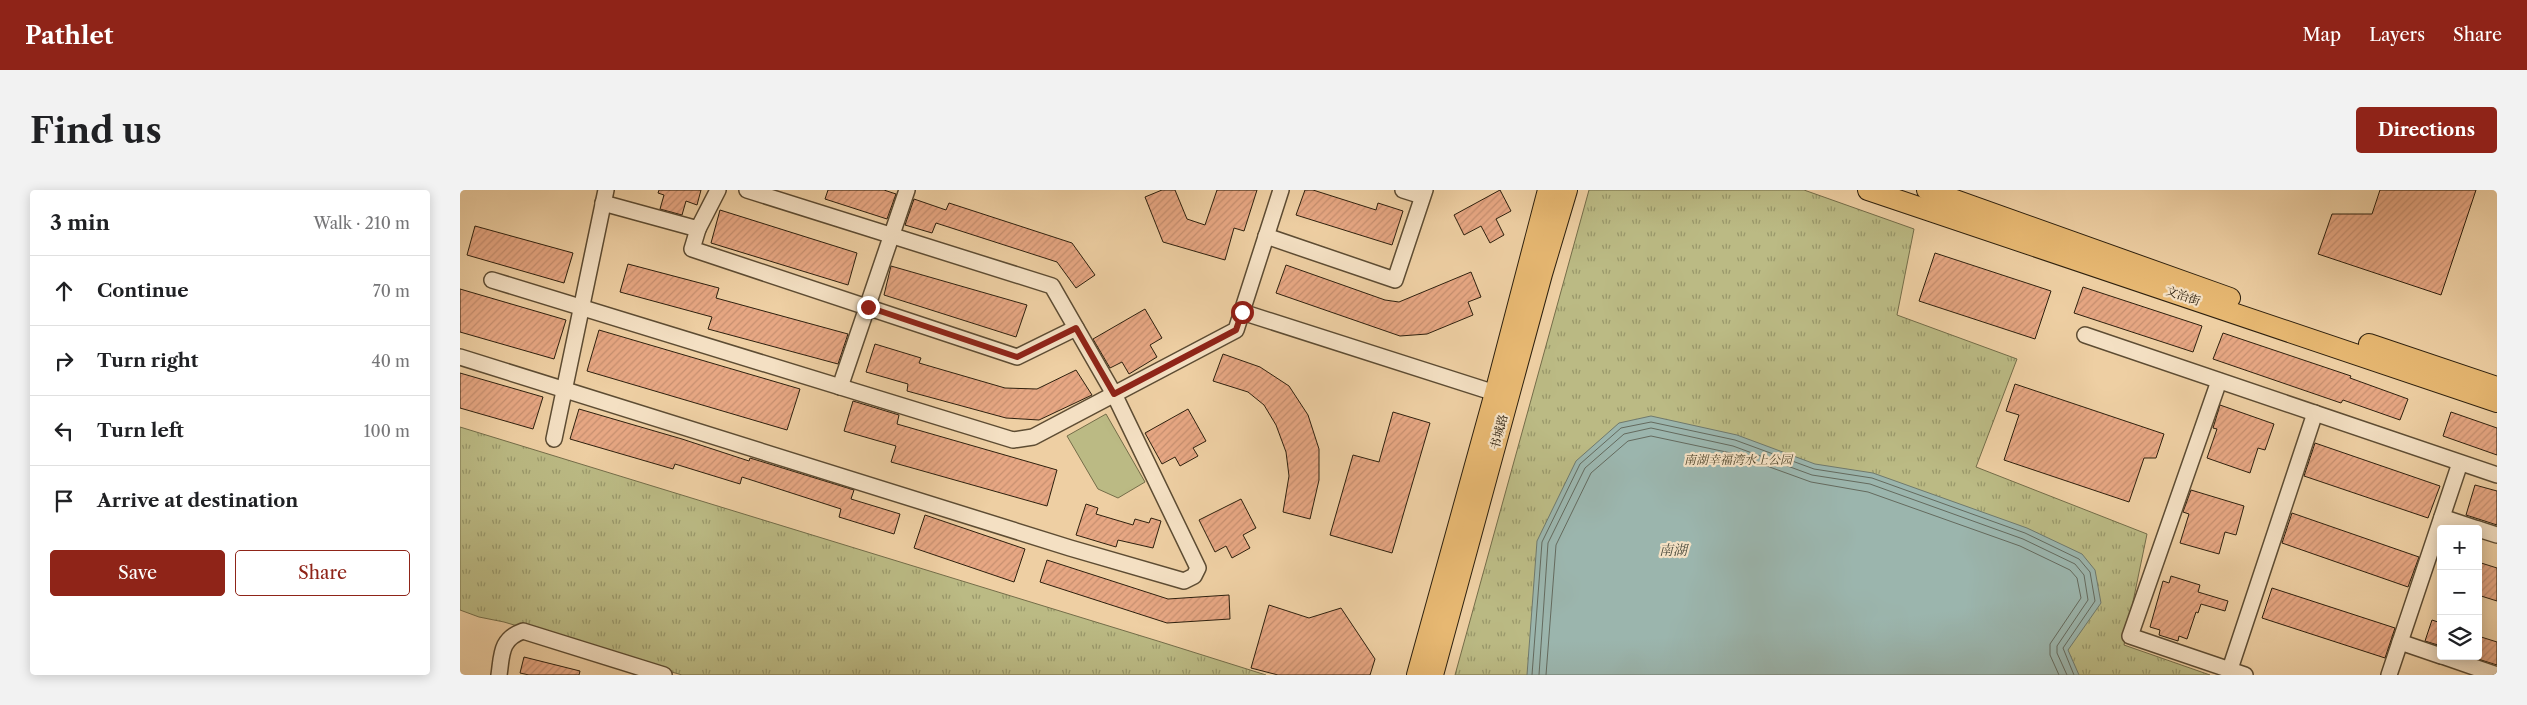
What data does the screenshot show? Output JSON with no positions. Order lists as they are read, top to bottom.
{
  "streets": {
    "main road": ["文治街", "书城路"]
  },
  "water": ["南湖"],
  "parks": ["南湖幸福湾水上公园"],
  "page": {
    "header": "Pathlet",
    "nav": ["Map", "Layers", "Share"],
    "buttons": [
      "Directions",
      ["Save", "Share"]
    ],
    "title": "Find us",
    "heading": ["3 min", "Walk · 210 m"],
    "list": [
      ["Continue", "70 m"],
      ["Turn right", "40 m"],
      ["Turn left", "100 m"],
      "Arrive at destination"
    ],
    "map_buttons": ["+", "−"]
  }
}
